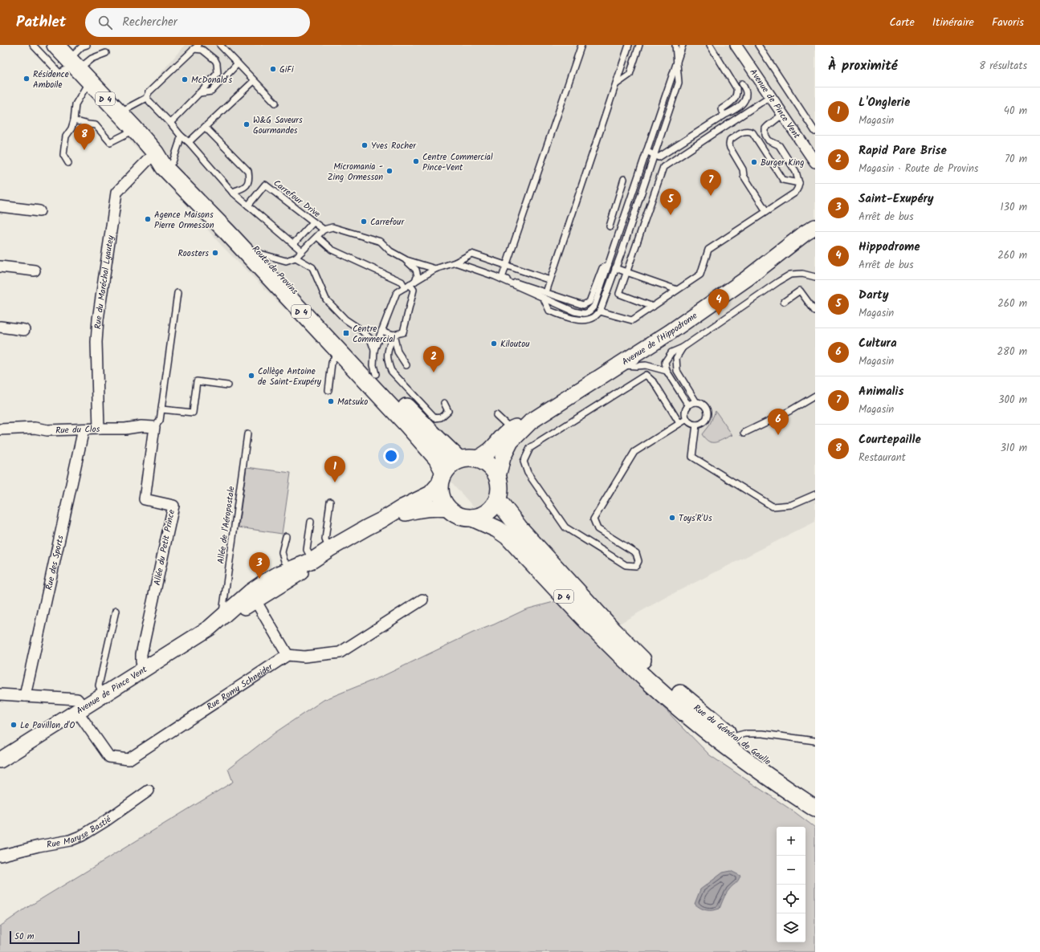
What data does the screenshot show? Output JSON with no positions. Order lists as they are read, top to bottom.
{
  "streets": {
    "main road": [
      "D 4",
      "Avenue de Pince Vent",
      "Route de Provins",
      "Avenue de l'Hippodrome",
      "Rue du Général de Gaulle"
    ],
    "street": [
      "Rue du Maréchal Lyautey",
      "Rue du Clos",
      "Allée du Petit Prince",
      "Rue des Sports",
      "Rue Romy Schneider",
      "Rue Maryse Bastié"
    ],
    "lane": ["Carrefour Drive", "Allée de l'Aéropostale"]
  },
  "crossings": [
    ["D 4", "Avenue de Pince Vent"],
    ["D 4", "Route de Provins"],
    ["D 4", "Avenue de l'Hippodrome"],
    ["D 4", "Rue du Général de Gaulle"],
    ["Avenue de Pince Vent", "Route de Provins"],
    ["Avenue de Pince Vent", "Avenue de l'Hippodrome"],
    ["Avenue de Pince Vent", "Allée de l'Aéropostale"],
    ["Avenue de Pince Vent", "Allée du Petit Prince"],
    ["Avenue de Pince Vent", "Rue Romy Schneider"],
    ["Avenue de Pince Vent", "Rue du Général de Gaulle"],
    ["Route de Provins", "Rue du Maréchal Lyautey"],
    ["Route de Provins", "Avenue de l'Hippodrome"],
    ["Route de Provins", "Rue du Général de Gaulle"],
    ["Rue du Maréchal Lyautey", "Rue du Clos"],
    ["Avenue de l'Hippodrome", "Rue du Général de Gaulle"],
    ["Rue du Clos", "Allée du Petit Prince"],
    ["Rue du Clos", "Rue des Sports"]
  ],
  "places": {
    "other": [
      "GiFi",
      "Résidence Amboile",
      "McDonald's",
      "W&G Saveurs Gourmandes",
      "Yves Rocher",
      "Centre Commercial Pince-Vent",
      "Burger King",
      "Micromania - Zing Ormesson",
      "Agence Maisons Pierre Ormesson",
      "Carrefour",
      "Roosters",
      "Kiloutou",
      "Collège Antoine de Saint-Exupéry",
      "Matsuko",
      "Toys'R'Us",
      "Le Pavillon d'O"
    ],
    "transit": ["Centre Commercial"]
  },
  "scale_bar": "50 m",
  "page": {
    "header": "Pathlet",
    "search": "Rechercher",
    "nav": ["Carte", "Itinéraire", "Favoris"],
    "heading": ["À proximité", "8 résultats"],
    "list": [
      {
        "mark": "1",
        "name": "L'Onglerie",
        "note": "Magasin",
        "value": "40 m"
      },
      {
        "mark": "2",
        "name": "Rapid Pare Brise",
        "note": "Magasin · Route de Provins",
        "value": "70 m"
      },
      {
        "mark": "3",
        "name": "Saint-Exupéry",
        "note": "Arrêt de bus",
        "value": "130 m"
      },
      {
        "mark": "4",
        "name": "Hippodrome",
        "note": "Arrêt de bus",
        "value": "260 m"
      },
      {
        "mark": "5",
        "name": "Darty",
        "note": "Magasin",
        "value": "260 m"
      },
      {
        "mark": "6",
        "name": "Cultura",
        "note": "Magasin",
        "value": "280 m"
      },
      {
        "mark": "7",
        "name": "Animalis",
        "note": "Magasin",
        "value": "300 m"
      },
      {
        "mark": "8",
        "name": "Courtepaille",
        "note": "Restaurant",
        "value": "310 m"
      }
    ],
    "pins": [
      "8",
      "7",
      "5",
      "4",
      "2",
      "6",
      "1",
      "3"
    ],
    "map_buttons": ["+", "−"],
    "scale": "50 m"
  }
}
